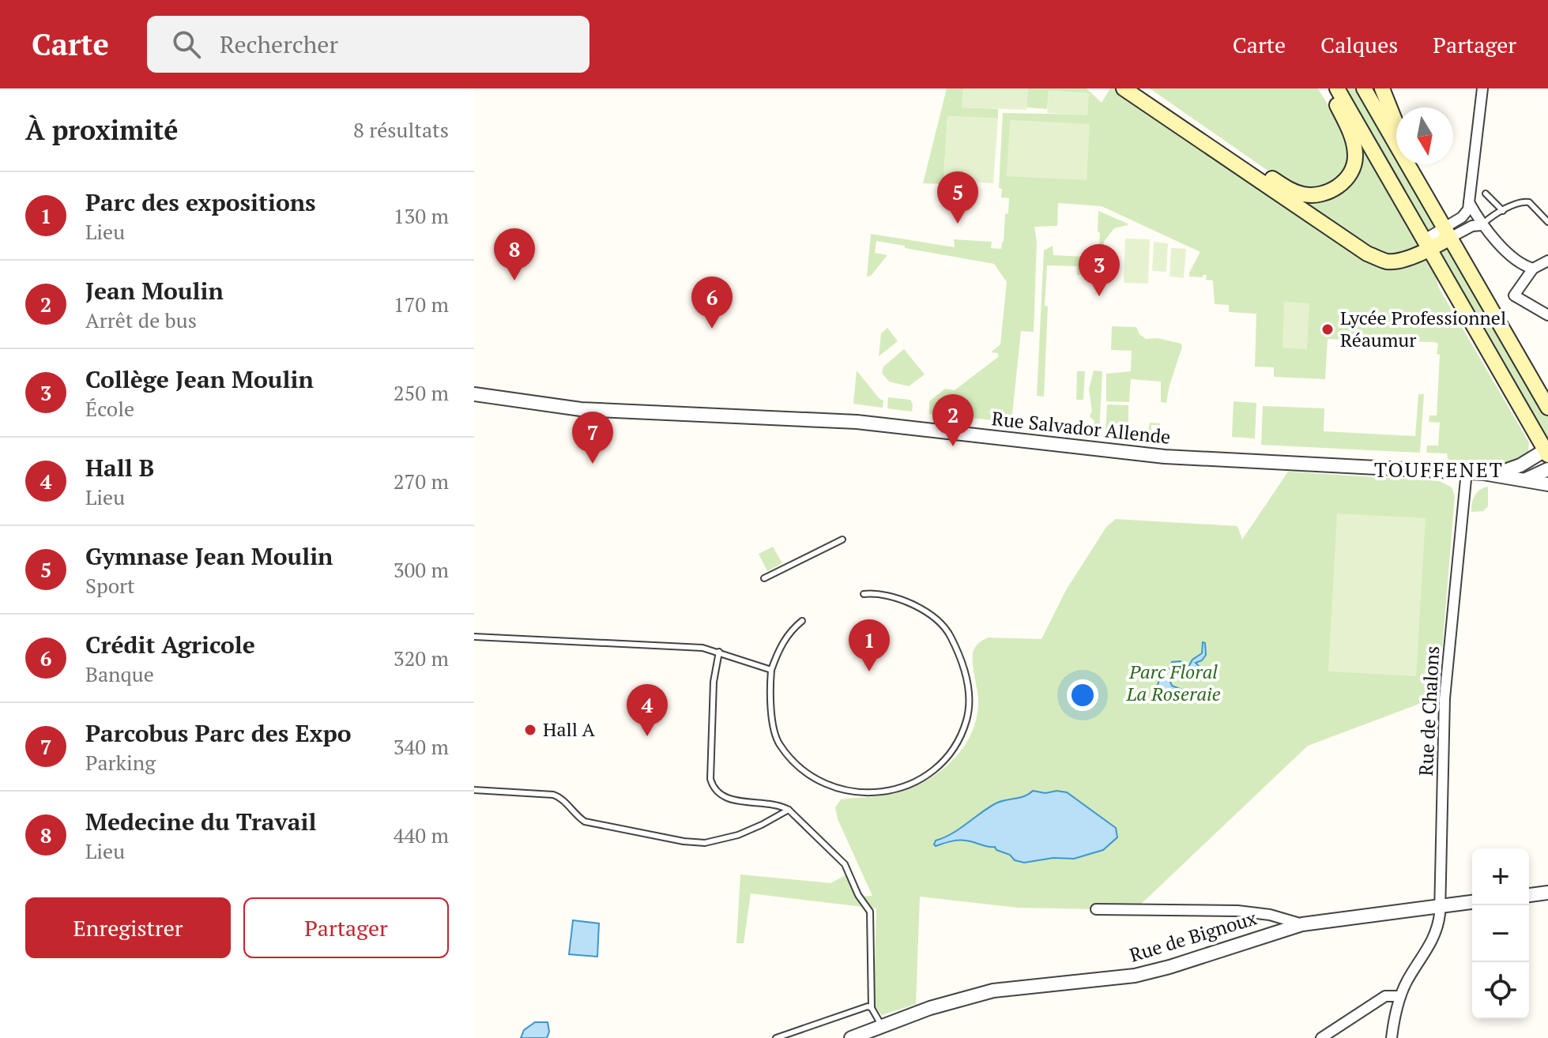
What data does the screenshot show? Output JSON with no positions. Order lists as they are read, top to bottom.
{
  "streets": {
    "street": ["Rue Salvador Allende", "Rue de Chalons", "Rue de Bignoux"]
  },
  "crossings": [
    ["Rue Salvador Allende", "Rue de Chalons"],
    ["Rue de Chalons", "Rue de Bignoux"]
  ],
  "districts": ["TOUFFENET"],
  "parks": ["Parc Floral La Roseraie"],
  "places": ["Lycée Professionnel Réaumur", "Hall A"],
  "north": "bottom",
  "page": {
    "header": "Carte",
    "search": "Rechercher",
    "nav": ["Carte", "Calques", "Partager"],
    "heading": ["À proximité", "8 résultats"],
    "list": [
      {
        "mark": "1",
        "name": "Parc des expositions",
        "note": "Lieu",
        "value": "130 m"
      },
      {
        "mark": "2",
        "name": "Jean Moulin",
        "note": "Arrêt de bus",
        "value": "170 m"
      },
      {
        "mark": "3",
        "name": "Collège Jean Moulin",
        "note": "École",
        "value": "250 m"
      },
      {
        "mark": "4",
        "name": "Hall B",
        "note": "Lieu",
        "value": "270 m"
      },
      {
        "mark": "5",
        "name": "Gymnase Jean Moulin",
        "note": "Sport",
        "value": "300 m"
      },
      {
        "mark": "6",
        "name": "Crédit Agricole",
        "note": "Banque",
        "value": "320 m"
      },
      {
        "mark": "7",
        "name": "Parcobus Parc des Expo",
        "note": "Parking",
        "value": "340 m"
      },
      {
        "mark": "8",
        "name": "Medecine du Travail",
        "note": "Lieu",
        "value": "440 m"
      }
    ],
    "pins": [
      "5",
      "8",
      "3",
      "6",
      "2",
      "7",
      "1",
      "4"
    ],
    "map_buttons": ["+", "−"],
    "buttons": ["Enregistrer", "Partager"]
  }
}
